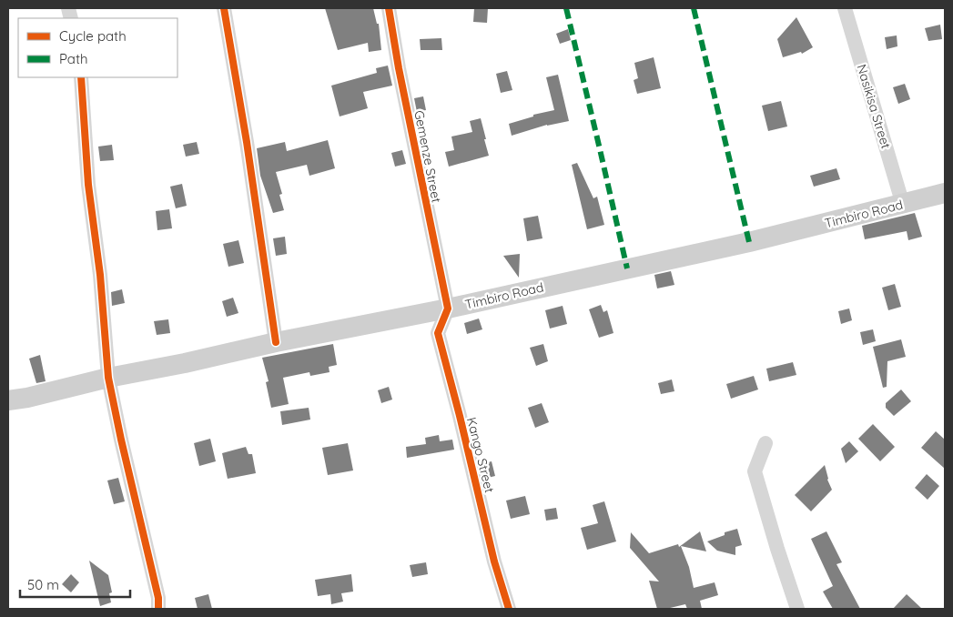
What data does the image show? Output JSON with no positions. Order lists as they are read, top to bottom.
{
  "streets": {
    "main road": ["Timbiro Road"],
    "street": ["Nasikisa Street", "Gemenze Street", "Kango Street"]
  },
  "crossings": [
    ["Nasikisa Street", "Timbiro Road"],
    ["Gemenze Street", "Timbiro Road"],
    ["Gemenze Street", "Kango Street"],
    ["Timbiro Road", "Kango Street"]
  ],
  "legend": ["Cycle path", "Path"],
  "scale_bar": "50 m"
}
